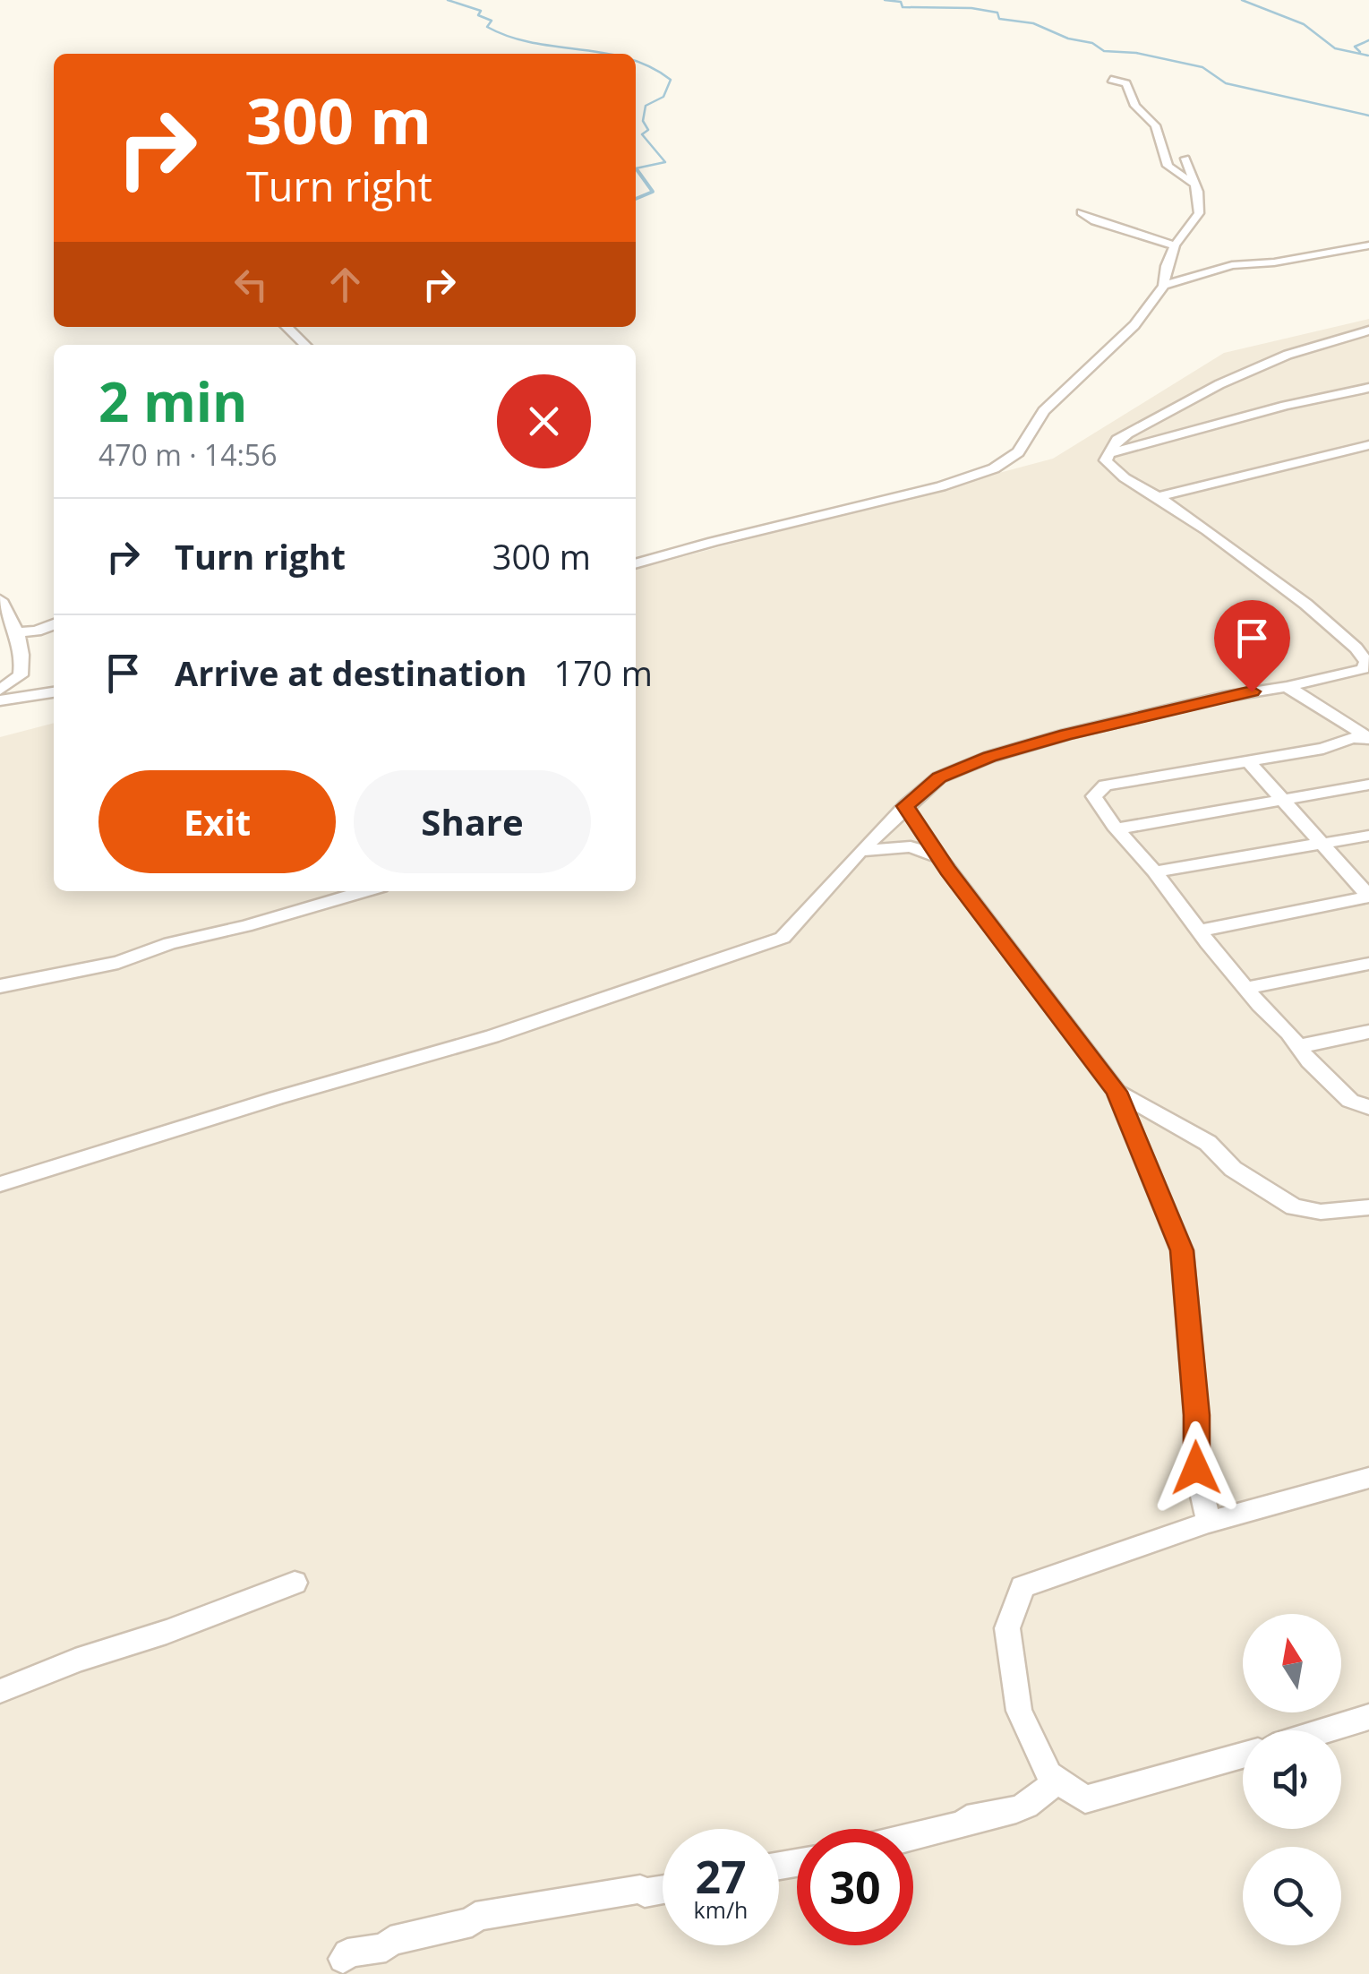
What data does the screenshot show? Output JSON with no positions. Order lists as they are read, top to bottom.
{
  "north": "top",
  "page": {
    "turn": ["300 m", "Turn right"],
    "heading": ["2 min", "470 m · 14:56"],
    "list": [
      {
        "name": "Turn right",
        "value": "300 m"
      },
      {
        "name": "Arrive at destination",
        "value": "170 m"
      }
    ],
    "buttons": ["Exit", "Share"],
    "speed": "27 km/h",
    "limit": "30"
  }
}
